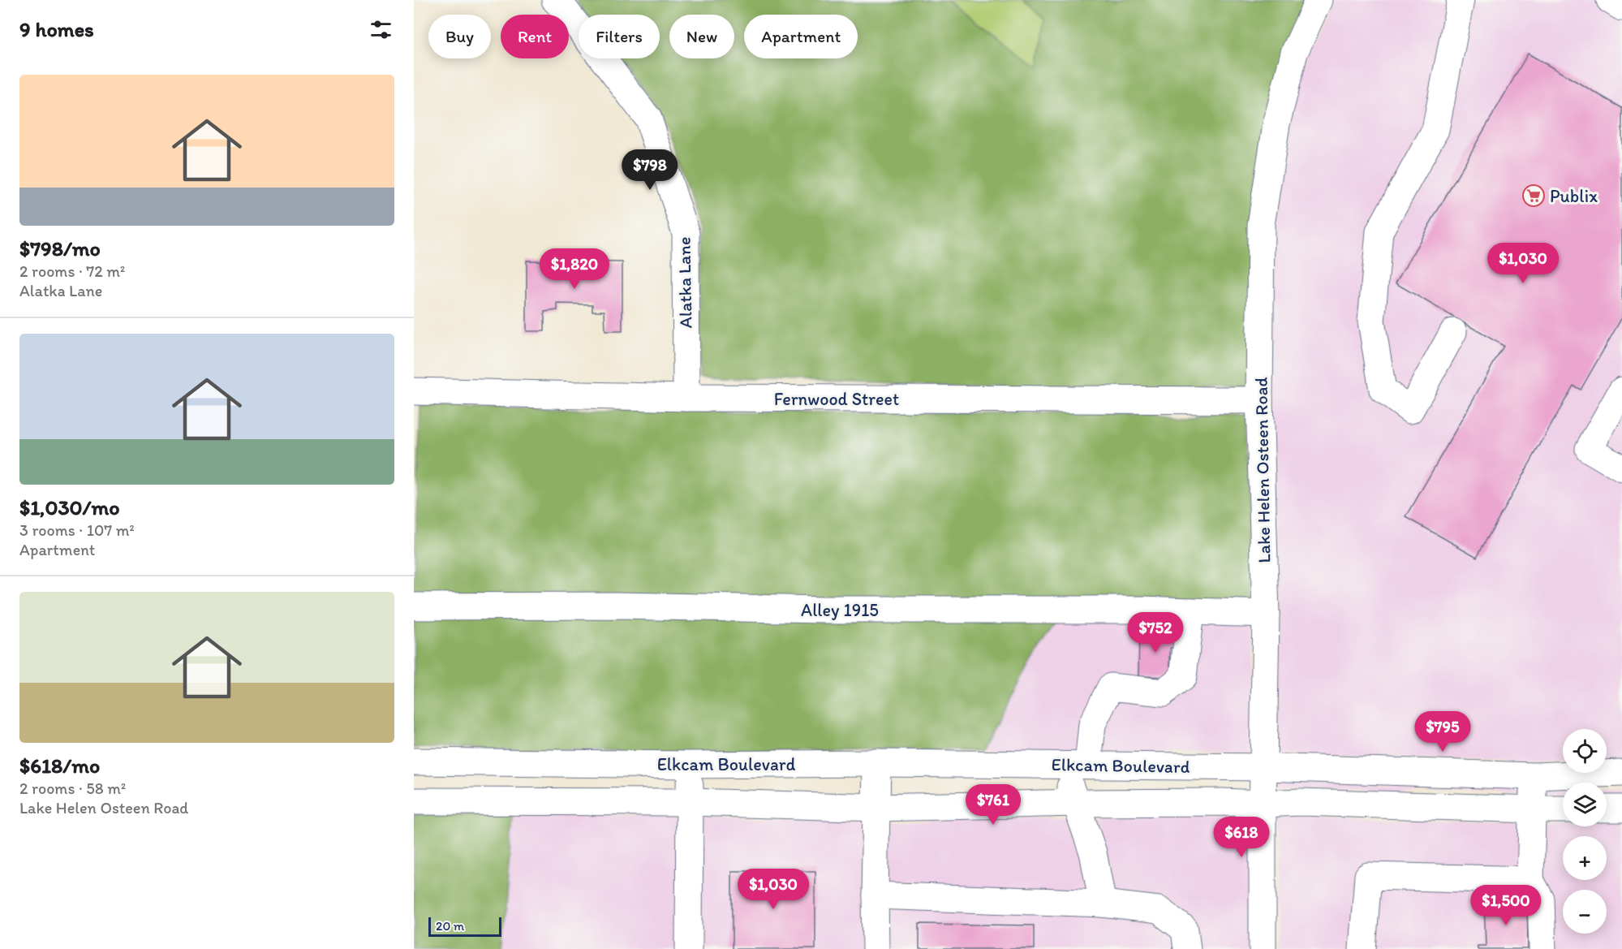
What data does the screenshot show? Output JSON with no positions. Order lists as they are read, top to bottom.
{
  "streets": {
    "street": [
      "Alatka Lane",
      "Fernwood Street",
      "Lake Helen Osteen Road",
      "Alley 1915",
      "Elkcam Boulevard"
    ]
  },
  "crossings": [
    ["Alatka Lane", "Fernwood Street"],
    ["Fernwood Street", "Lake Helen Osteen Road"],
    ["Lake Helen Osteen Road", "Alley 1915"],
    ["Lake Helen Osteen Road", "Elkcam Boulevard"]
  ],
  "places": {
    "supermarket": ["Publix"]
  },
  "scale_bar": "20 m",
  "page": {
    "heading": "9 homes",
    "chip": [
      "Buy",
      "Rent",
      "Filters",
      "New",
      "Apartment"
    ],
    "list": [
      {
        "name": "$798/mo",
        "note": "2 rooms · 72 m² · Alatka Lane"
      },
      {
        "name": "$1,030/mo",
        "note": "3 rooms · 107 m² · Apartment"
      },
      {
        "name": "$618/mo",
        "note": "2 rooms · 58 m² · Lake Helen Osteen Road"
      }
    ],
    "price": [
      "$798",
      "$1,030",
      "$1,820",
      "$752",
      "$795",
      "$761",
      "$618",
      "$1,030",
      "$1,500"
    ],
    "map_buttons": ["+", "−"],
    "scale": "20 m"
  }
}
